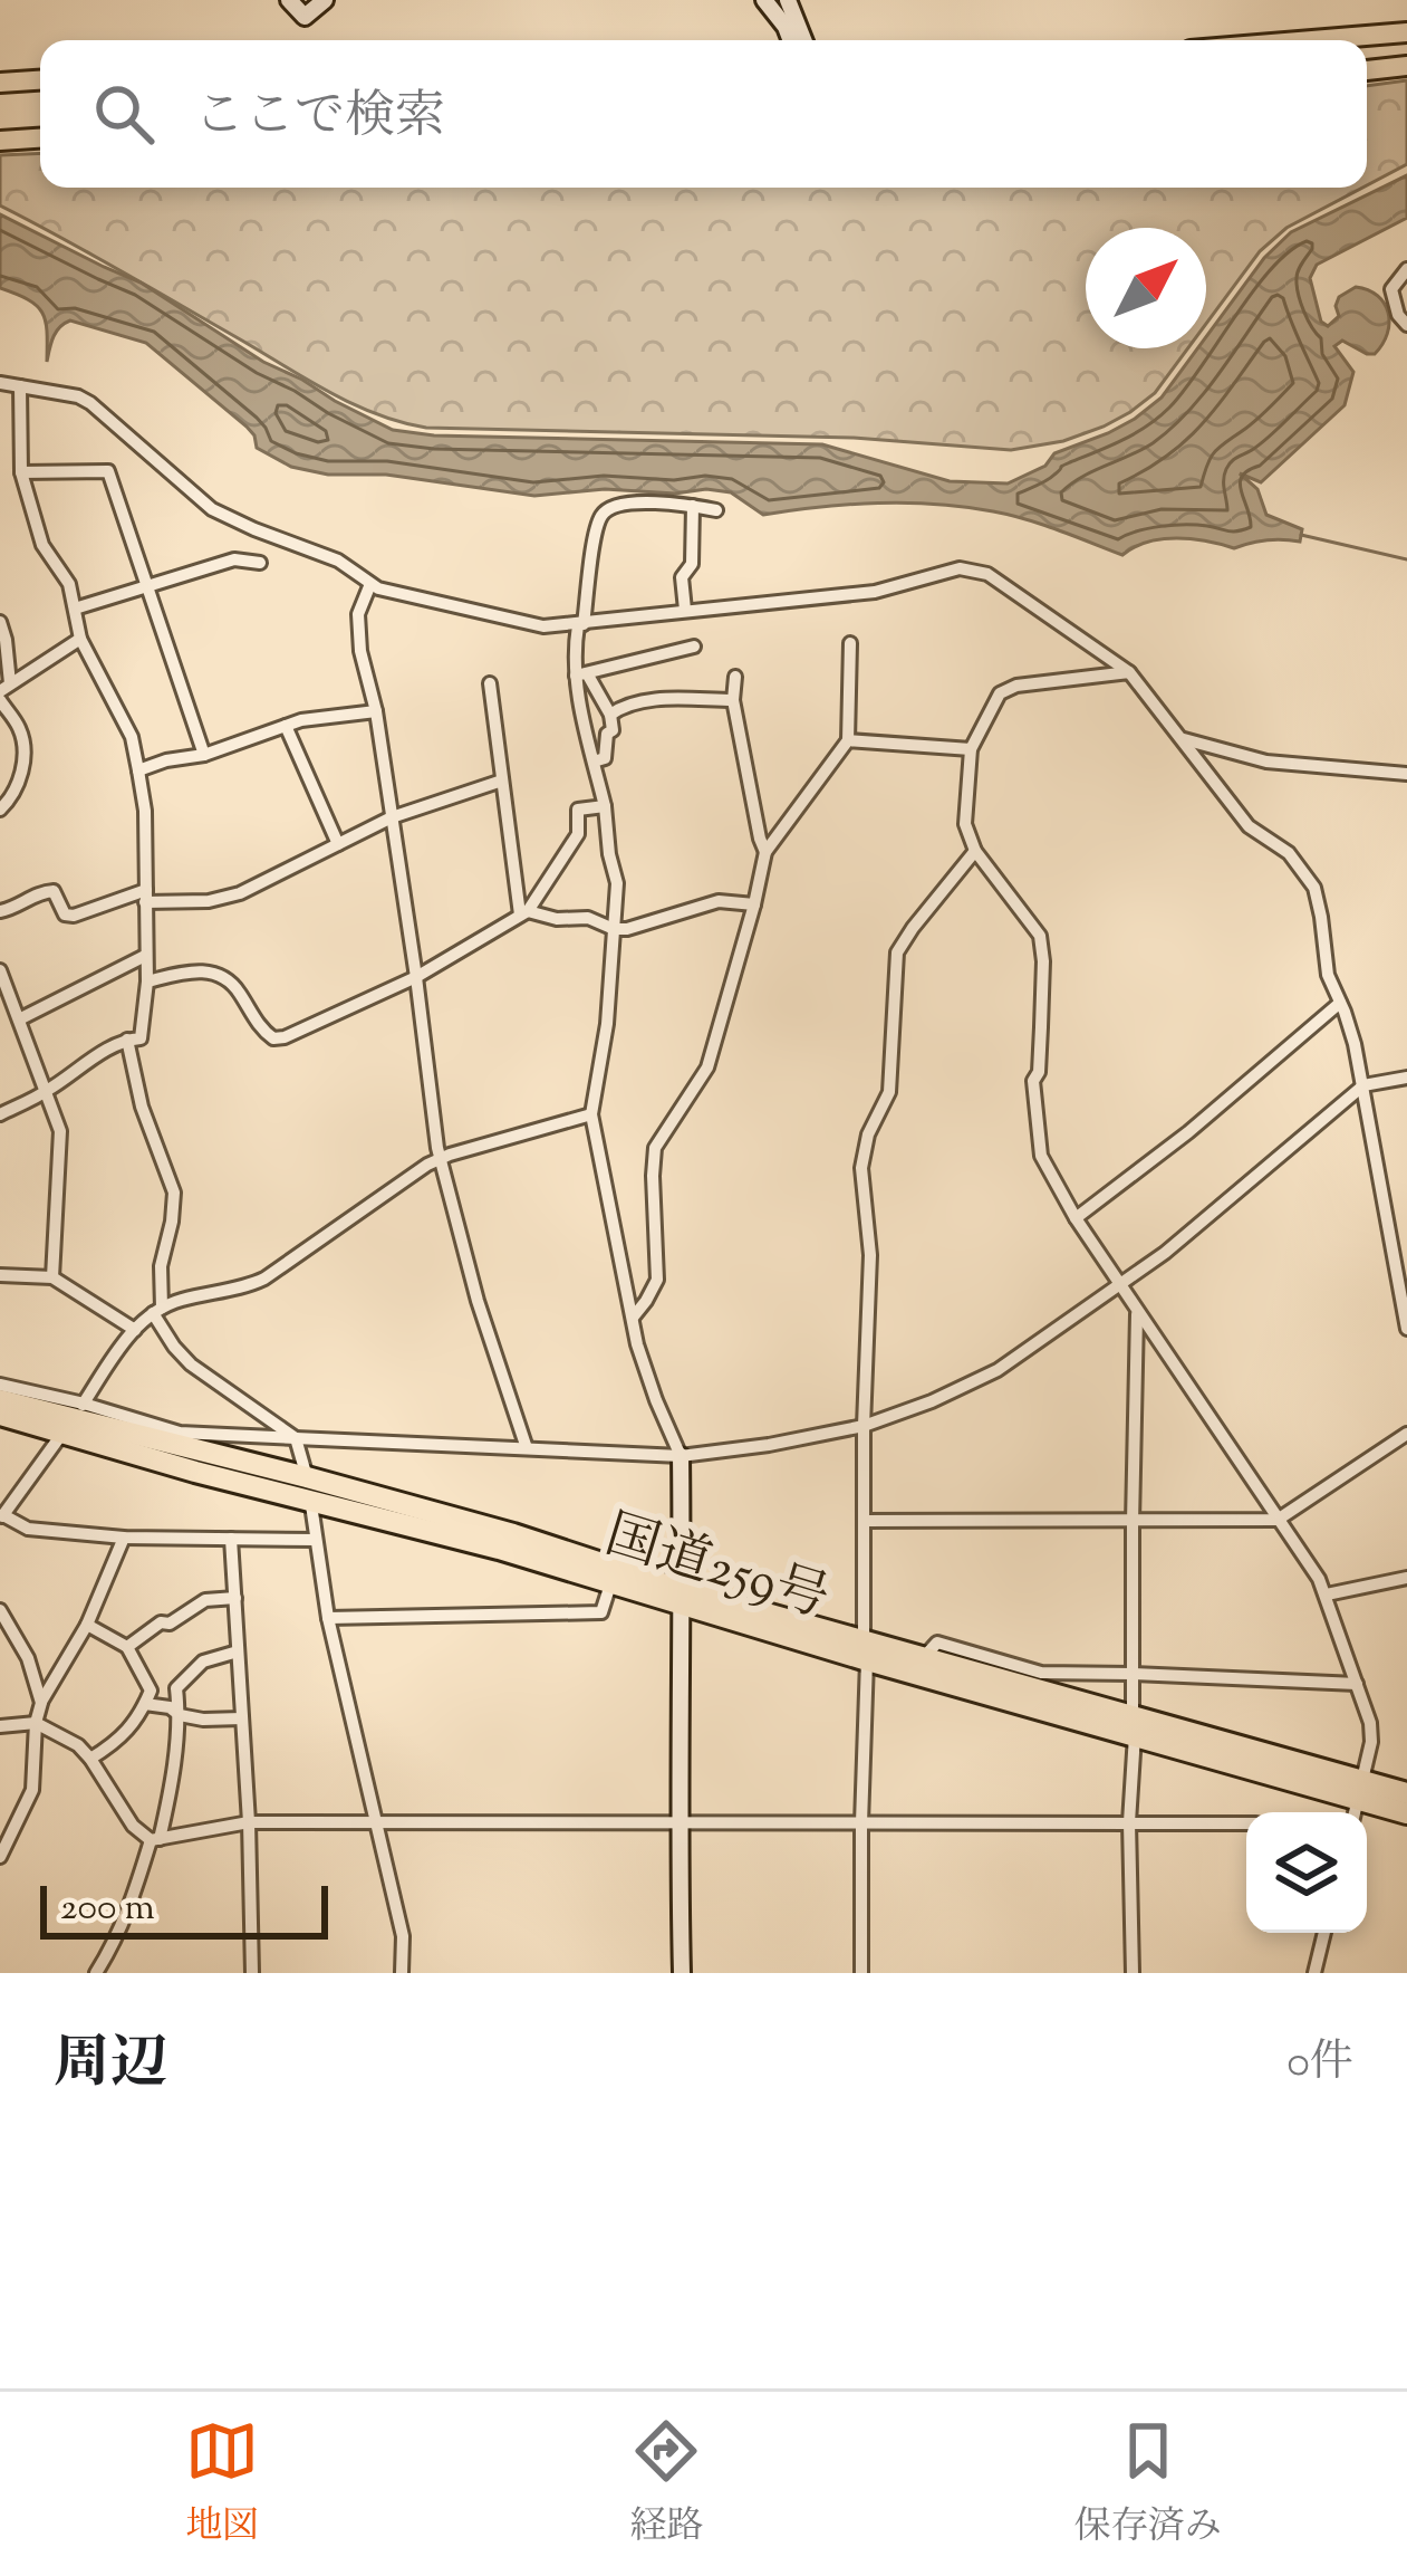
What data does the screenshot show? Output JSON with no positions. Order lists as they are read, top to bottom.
{
  "streets": {
    "highway": ["国道259号"]
  },
  "scale_bar": "200 m",
  "north": "top right",
  "page": {
    "search": "ここで検索",
    "scale": "200 m",
    "heading": ["周辺", "0件"],
    "nav": ["地図", "経路", "保存済み"]
  }
}
